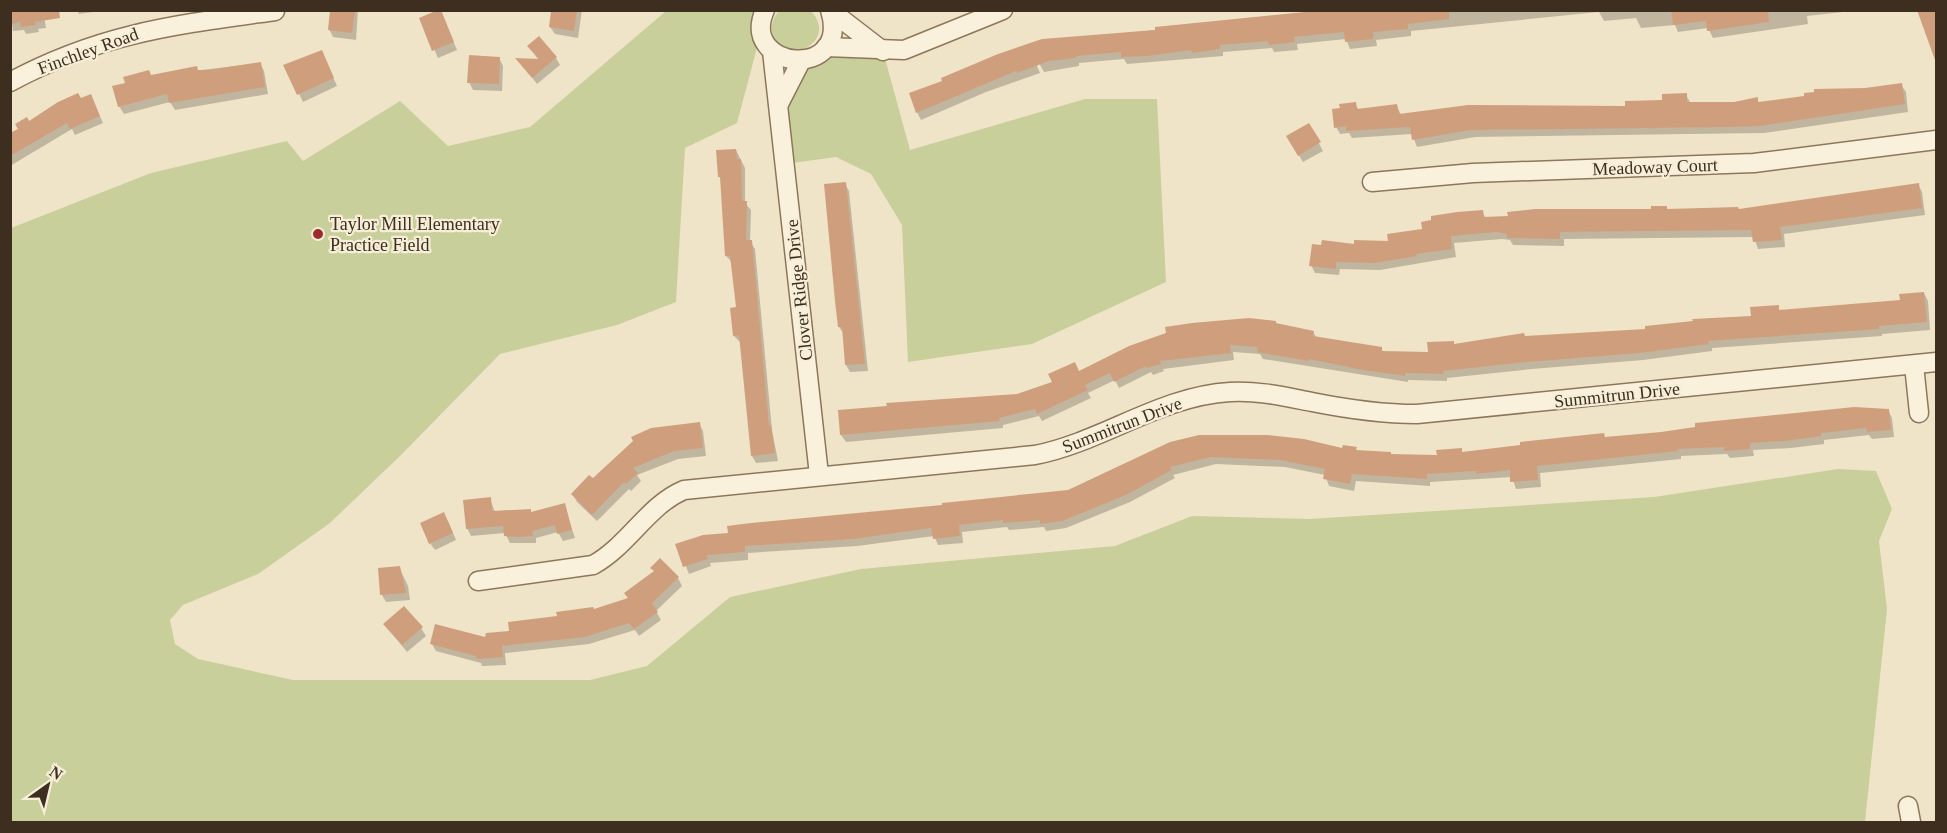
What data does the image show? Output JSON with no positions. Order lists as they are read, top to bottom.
{
  "streets": {
    "street": [
      "Finchley Road",
      "Meadoway Court",
      "Clover Ridge Drive",
      "Summitrun Drive"
    ]
  },
  "crossings": [
    ["Clover Ridge Drive", "Summitrun Drive"]
  ],
  "places": ["Taylor Mill Elementary Practice Field"],
  "north": "top right"
}
